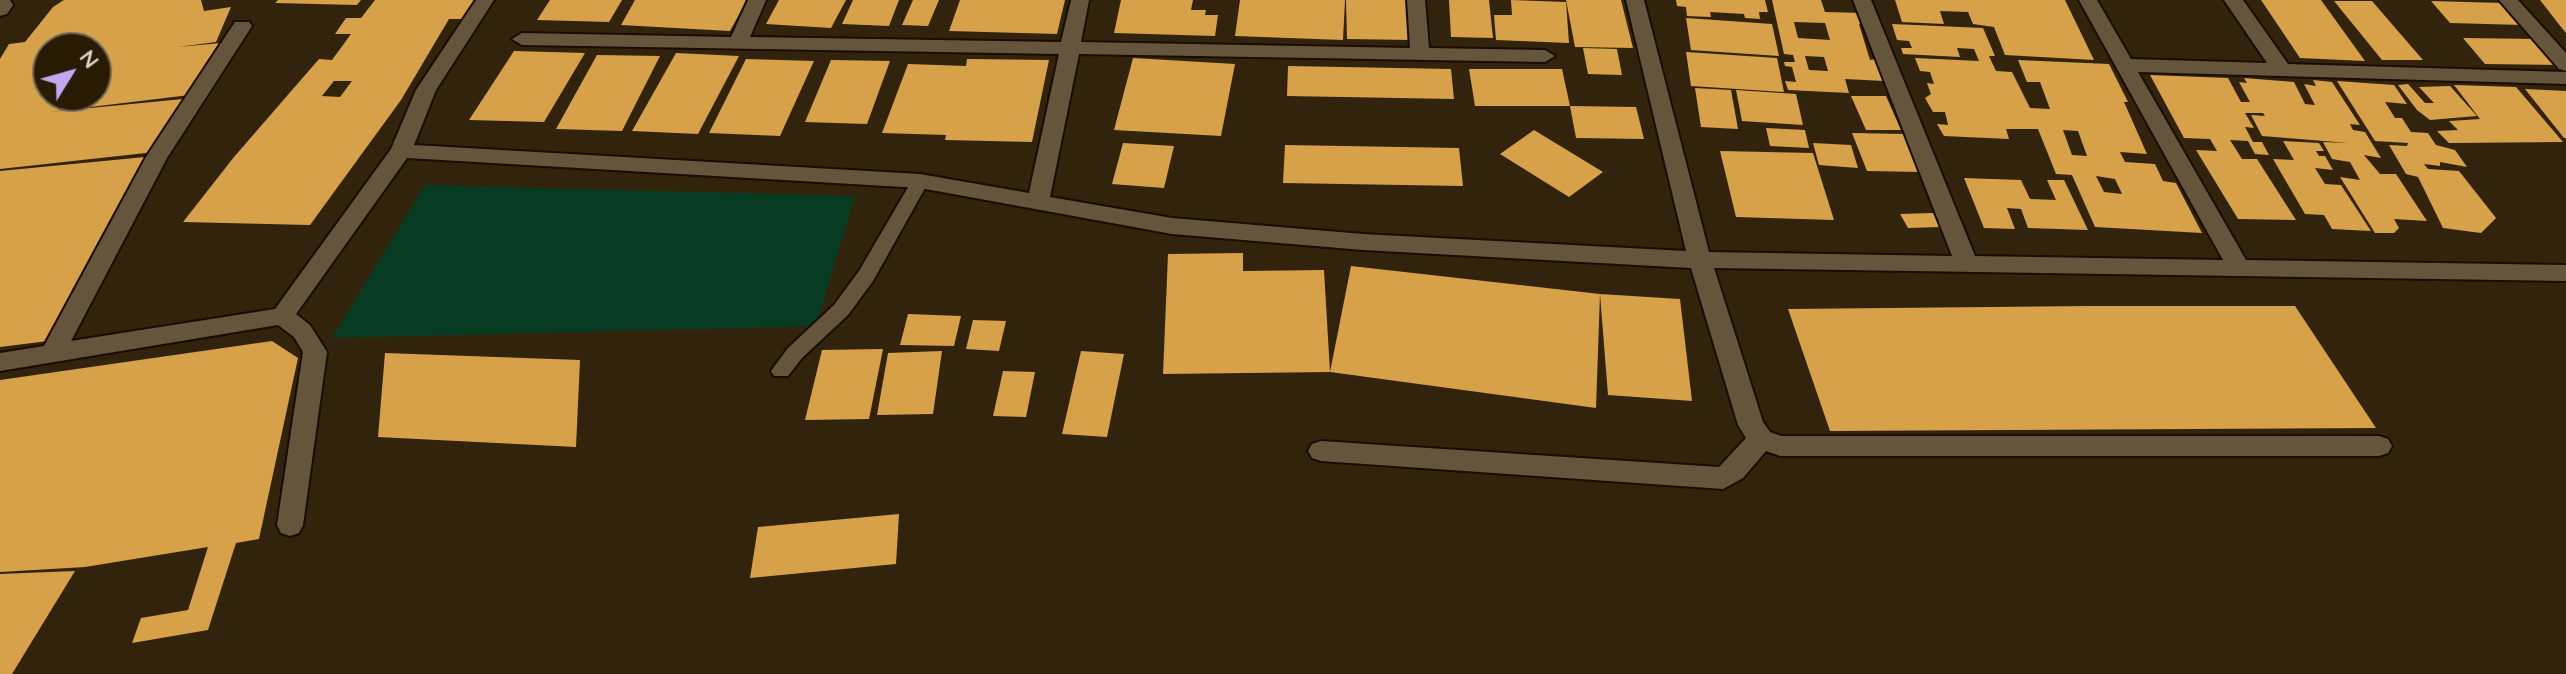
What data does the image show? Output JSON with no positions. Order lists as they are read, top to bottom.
{
  "north": "top right"
}
